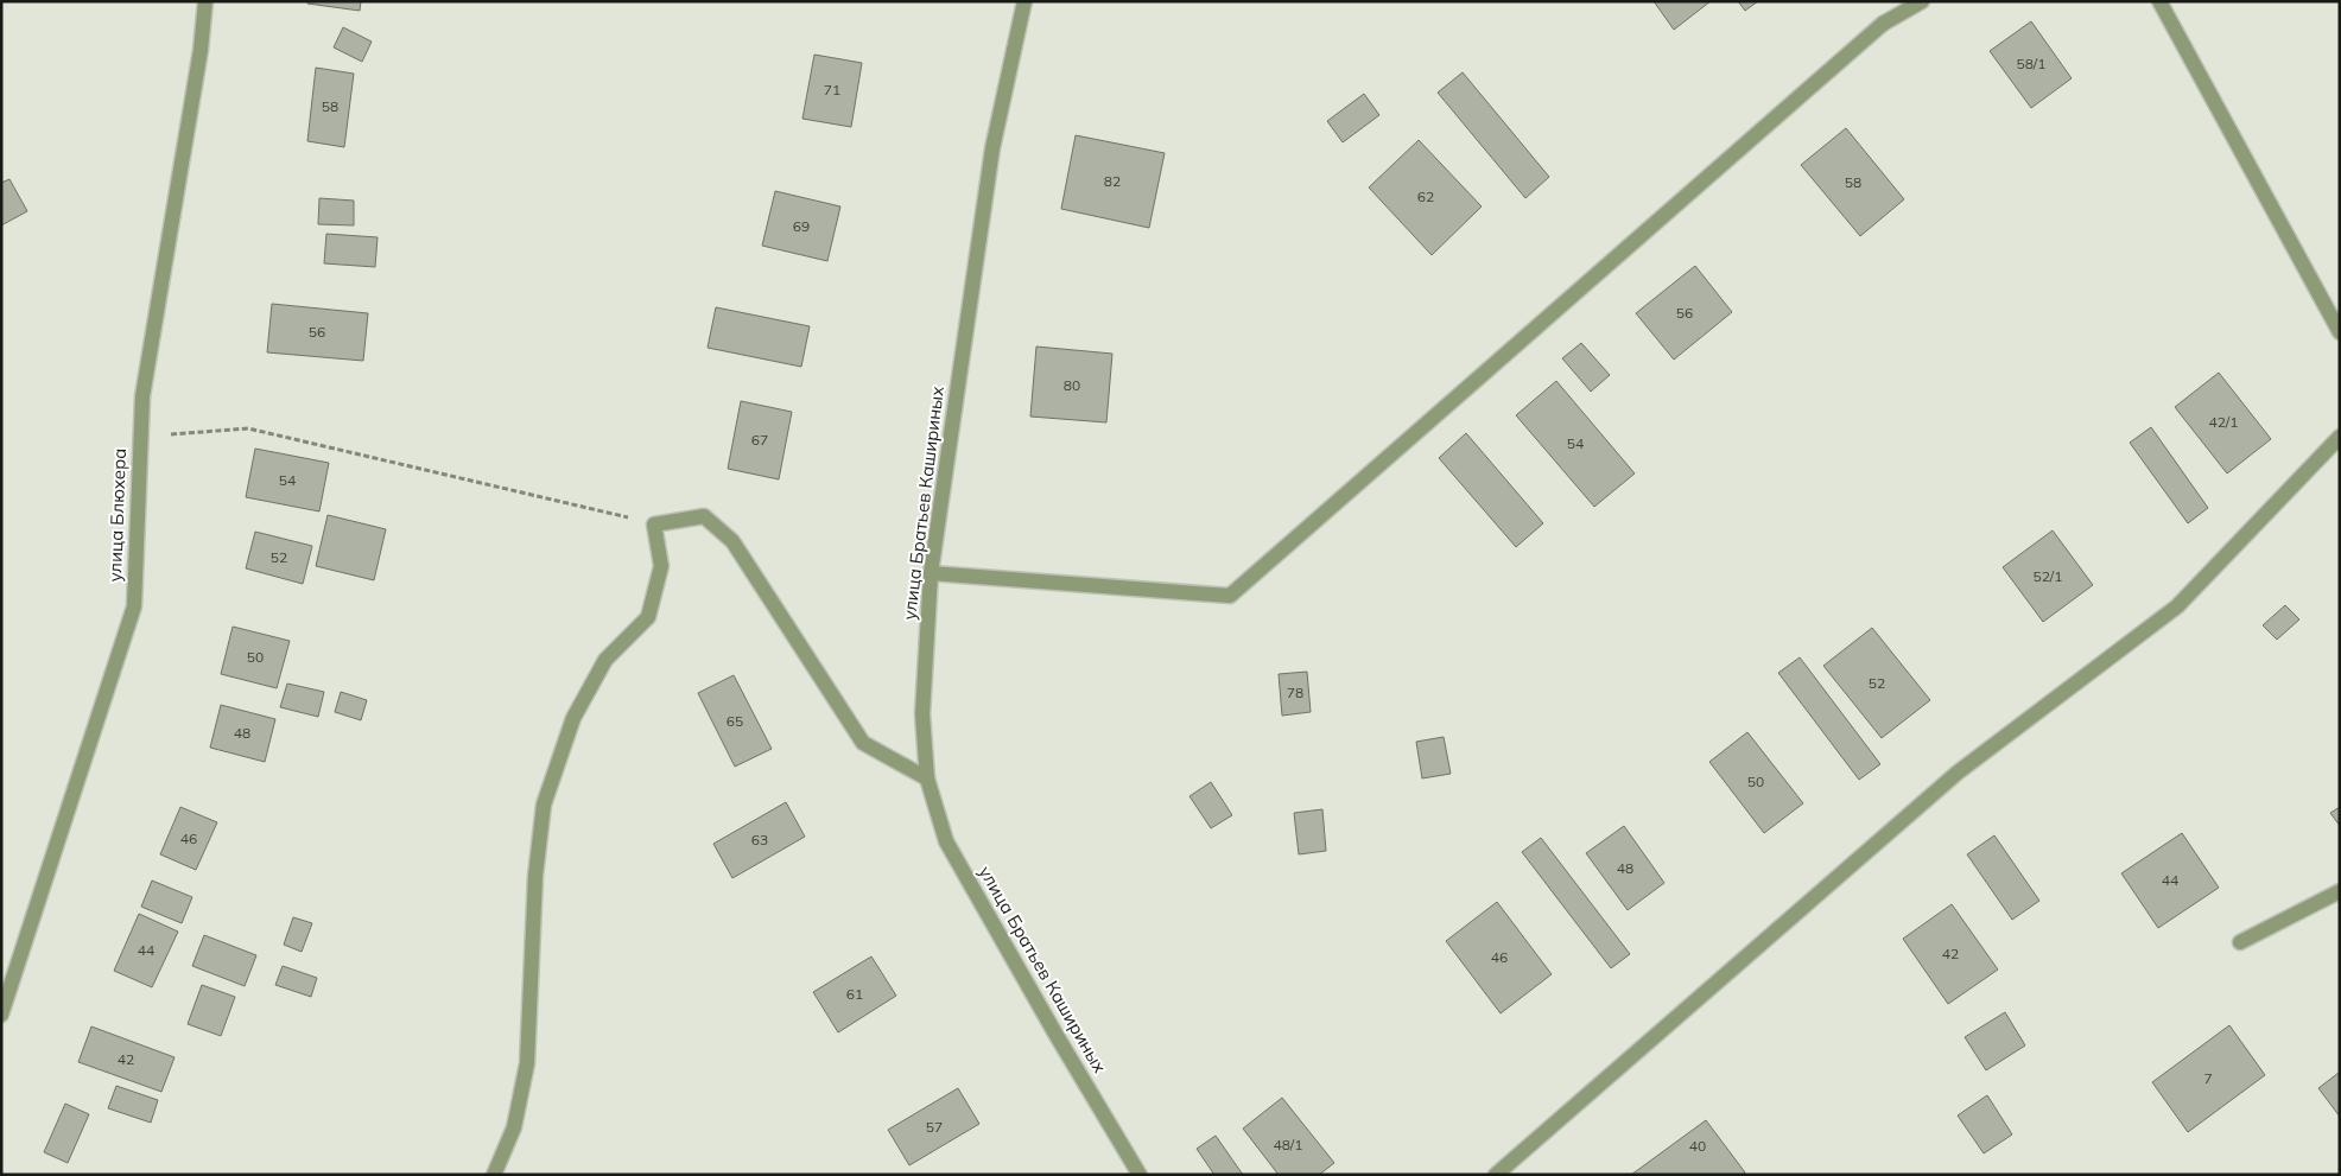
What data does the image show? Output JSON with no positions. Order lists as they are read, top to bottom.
{
  "streets": {
    "street": ["улица Братьев Кашириных", "улица Блюхера"]
  },
  "house_numbers": [
    "58/1",
    "71",
    "58",
    "82",
    "58",
    "62",
    "69",
    "56",
    "56",
    "80",
    "42/1",
    "67",
    "54",
    "54",
    "52",
    "52/1",
    "50",
    "52",
    "78",
    "65",
    "48",
    "50",
    "46",
    "63",
    "48",
    "44",
    "44",
    "42",
    "46",
    "61",
    "42",
    "7",
    "57",
    "48/1",
    "40"
  ]
}
